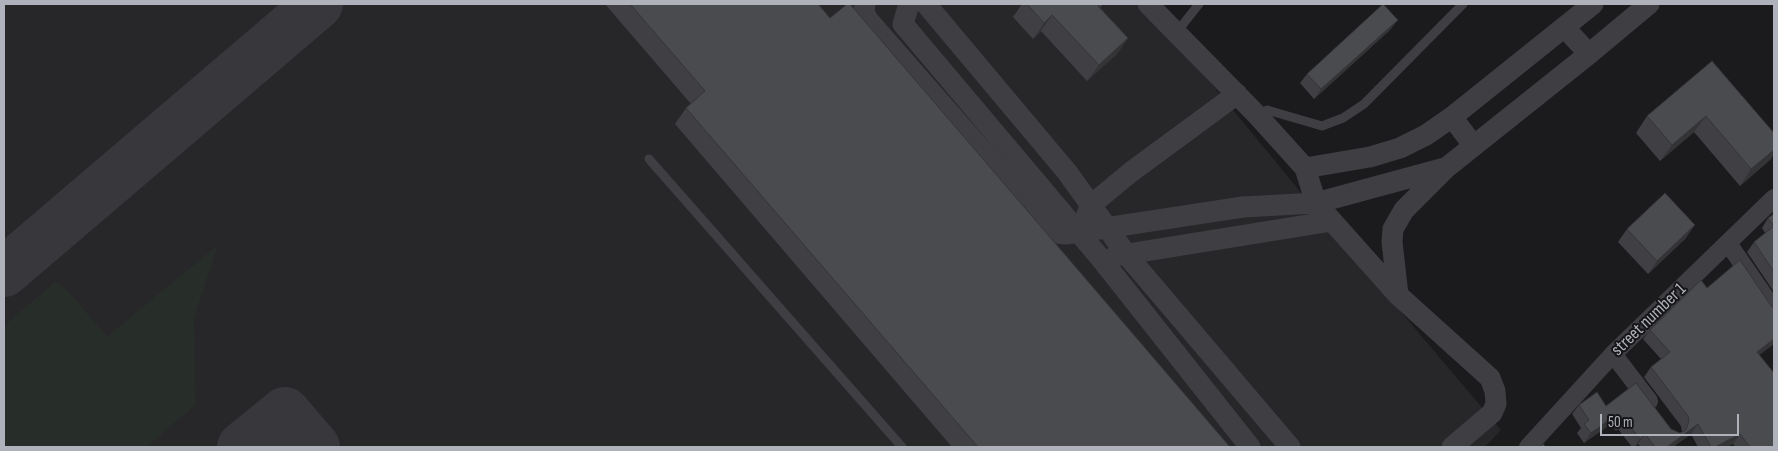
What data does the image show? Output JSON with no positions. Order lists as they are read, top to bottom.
{
  "streets": {
    "street": ["street number 1"]
  },
  "scale_bar": "50 m"
}
